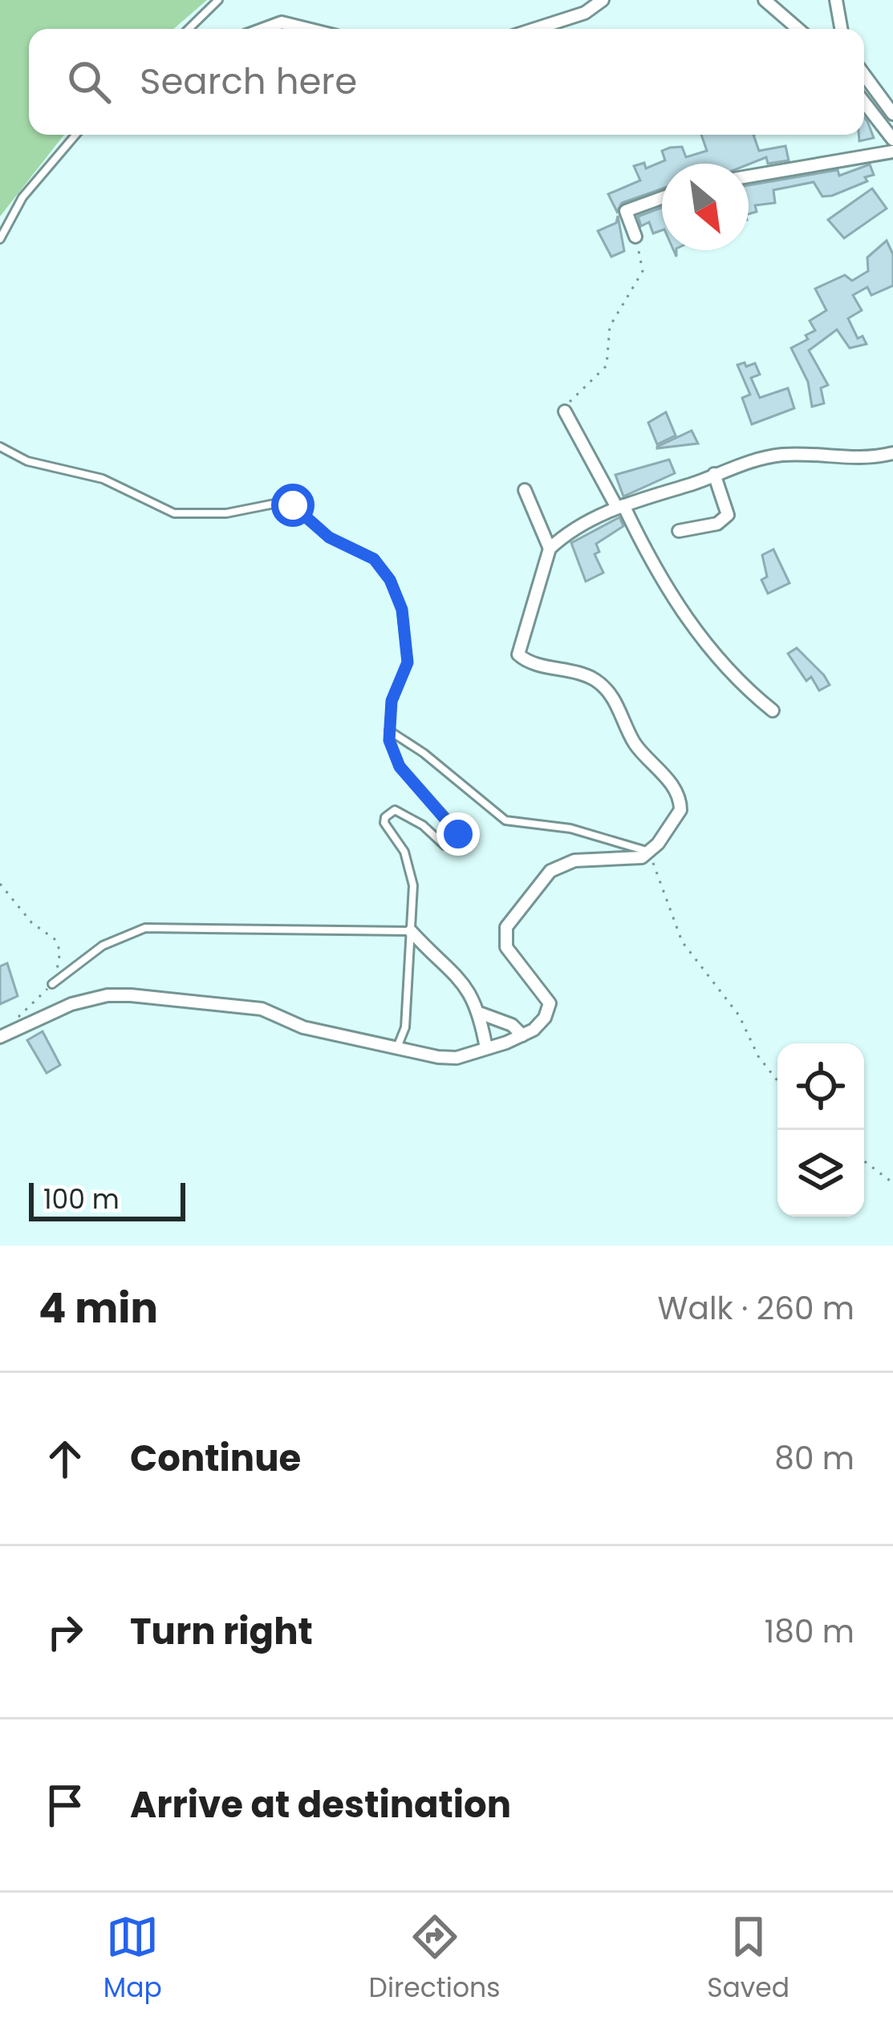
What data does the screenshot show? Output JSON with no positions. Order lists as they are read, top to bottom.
{
  "scale_bar": "100 m",
  "north": "bottom right",
  "page": {
    "search": "Search here",
    "scale": "100 m",
    "heading": ["4 min", "Walk · 260 m"],
    "list": [
      ["Continue", "80 m"],
      ["Turn right", "180 m"],
      "Arrive at destination"
    ],
    "nav": ["Map", "Directions", "Saved"]
  }
}
